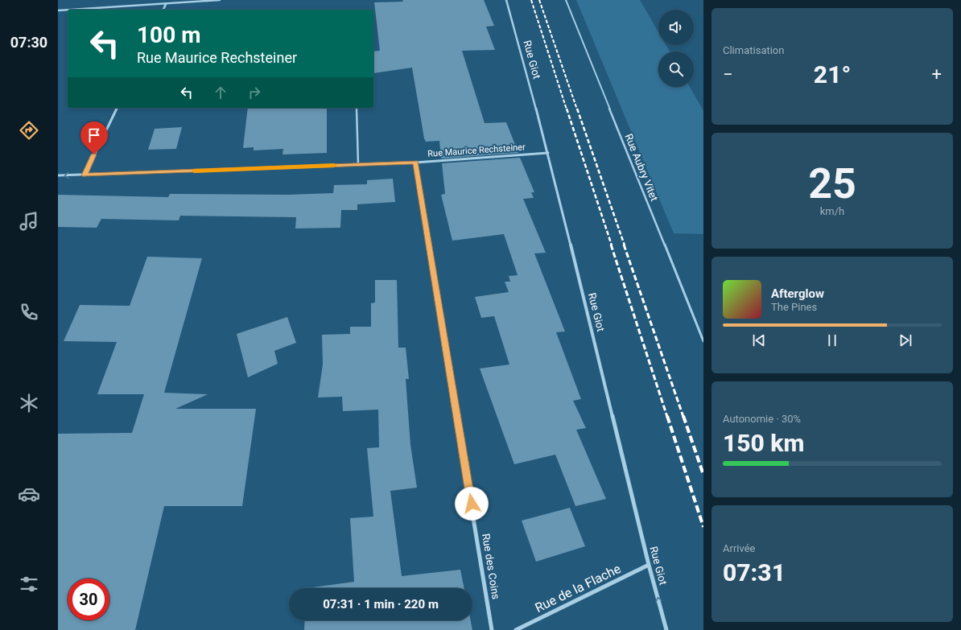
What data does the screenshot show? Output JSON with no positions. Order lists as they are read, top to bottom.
{
  "streets": {
    "street": [
      "Rue Giot",
      "Rue Maurice Rechsteiner",
      "Rue des Coins",
      "Rue de la Flache"
    ],
    "lane": ["Rue Aubry Vitet"]
  },
  "crossings": [
    ["Rue Giot", "Rue Maurice Rechsteiner"],
    ["Rue Giot", "Rue de la Flache"],
    ["Rue Maurice Rechsteiner", "Rue des Coins"]
  ],
  "page": {
    "tabs": "07:30",
    "tile": [
      "Climatisation",
      ["25", "km/h"],
      ["Autonomie · 30%", "150 km"],
      ["Arrivée", "07:31"]
    ],
    "turn": ["100 m", "Rue Maurice Rechsteiner"],
    "heat": ["−", "21°", "+"],
    "song": ["Afterglow", "The Pines"],
    "limit": "30",
    "trip": "07:31 · 1 min · 220 m"
  }
}
